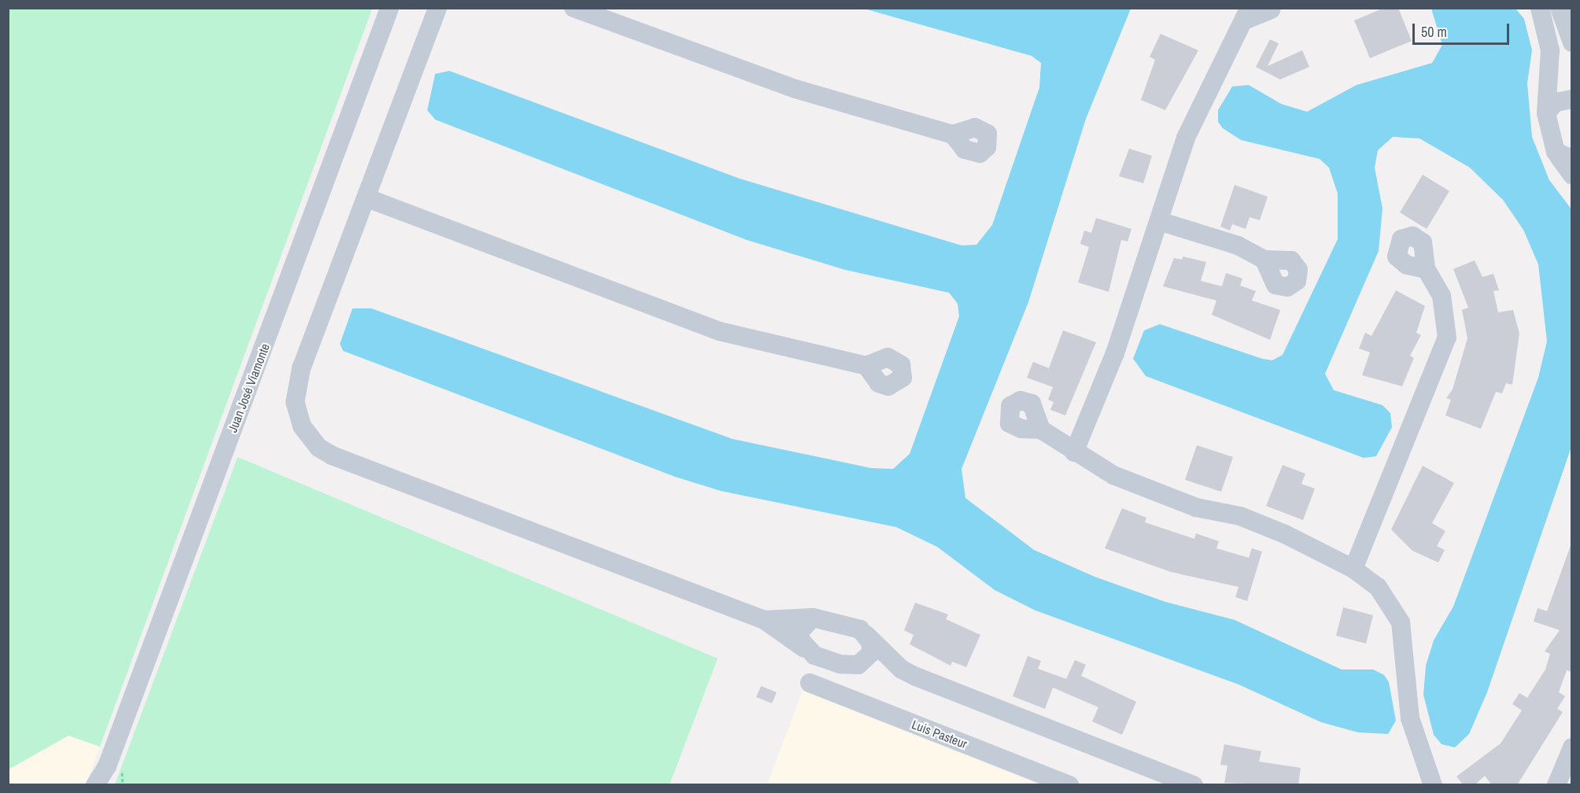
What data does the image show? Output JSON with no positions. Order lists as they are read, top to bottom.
{
  "streets": {
    "street": ["Juan José Viamonte", "Luis Pasteur"]
  },
  "scale_bar": "50 m"
}
